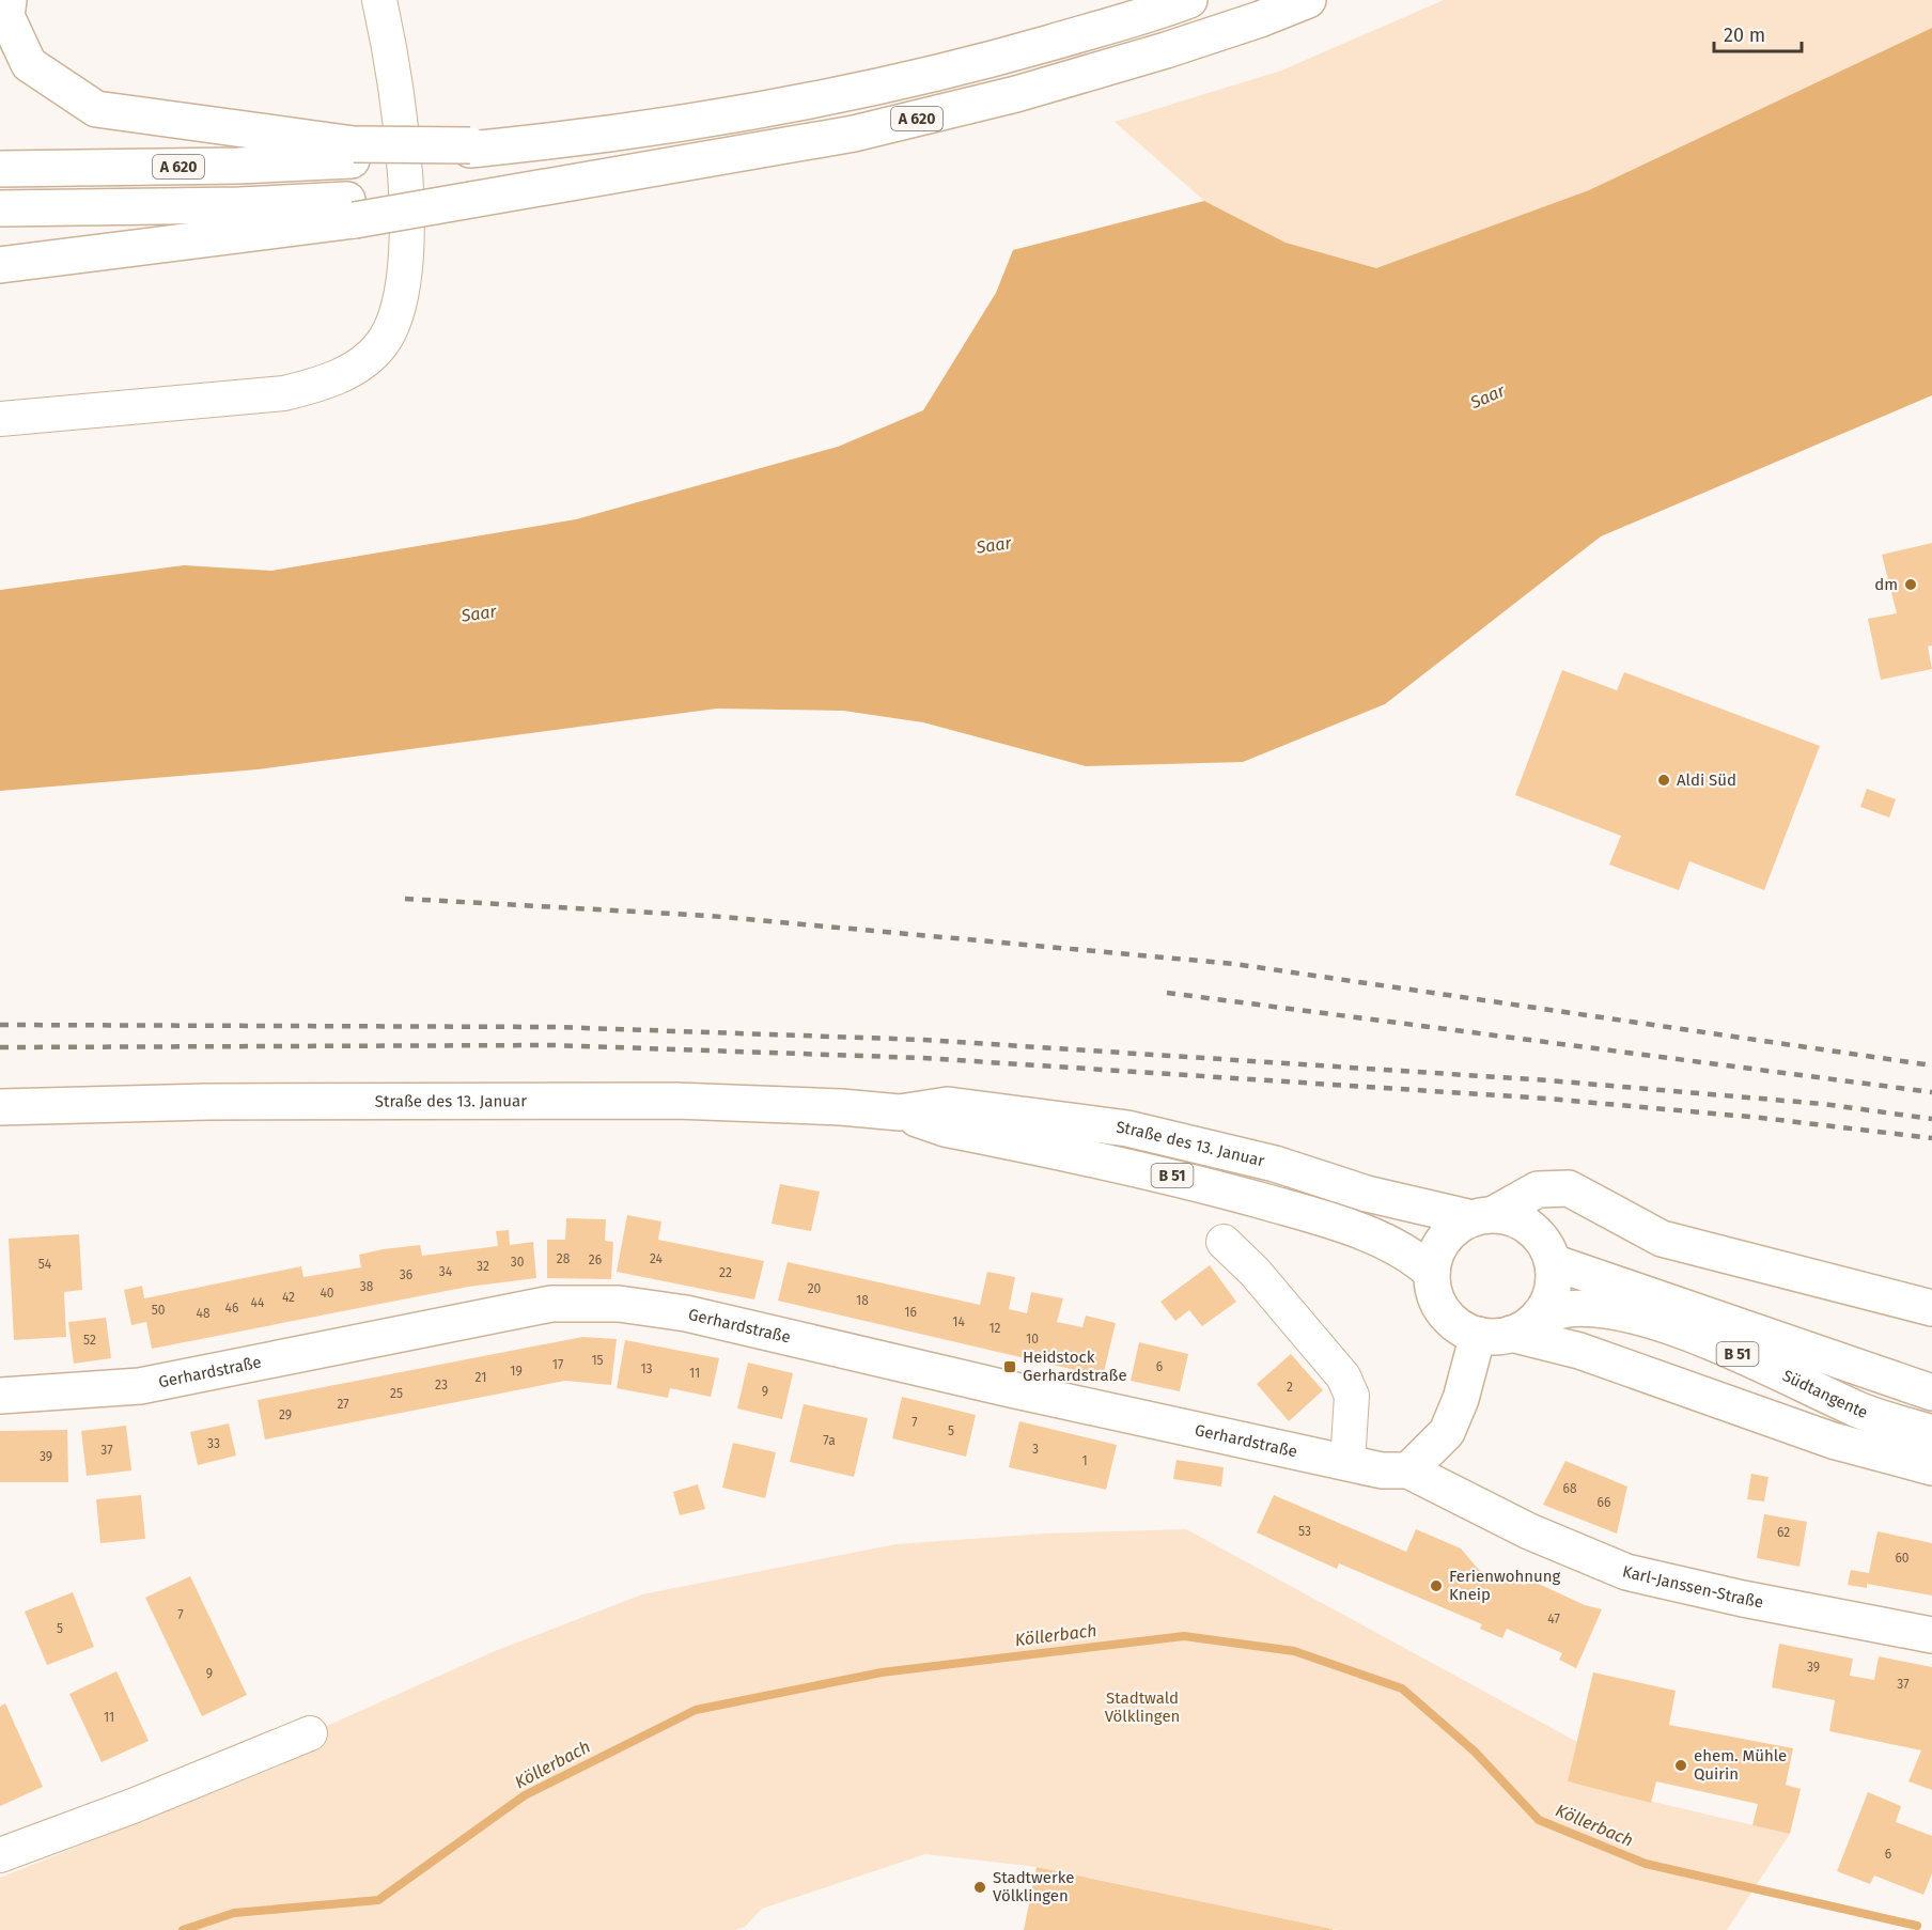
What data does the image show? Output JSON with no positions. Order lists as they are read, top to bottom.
{
  "streets": {
    "main road": [
      "A 620",
      "Straße des 13. Januar",
      "B 51",
      "Gerhardstraße",
      "Südtangente",
      "Karl-Janssen-Straße"
    ]
  },
  "crossings": [
    ["Straße des 13. Januar", "Südtangente"],
    ["Gerhardstraße", "Karl-Janssen-Straße"]
  ],
  "water": ["Saar", "Köllerbach"],
  "parks": ["Stadtwald Völklingen"],
  "places": {
    "other": [
      "dm",
      "Aldi Süd",
      "Ferienwohnung Kneip",
      "ehem. Mühle Quirin",
      "Stadtwerke Völklingen"
    ],
    "transit": ["Heidstock Gerhardstraße"]
  },
  "house_numbers": [
    "28",
    "24",
    "26",
    "30",
    "54",
    "32",
    "34",
    "22",
    "36",
    "38",
    "20",
    "40",
    "42",
    "18",
    "44",
    "46",
    "50",
    "16",
    "48",
    "14",
    "12",
    "10",
    "52",
    "15",
    "17",
    "6",
    "13",
    "19",
    "11",
    "21",
    "23",
    "2",
    "9",
    "25",
    "27",
    "29",
    "7",
    "5",
    "7a",
    "33",
    "3",
    "37",
    "39",
    "1",
    "68",
    "66",
    "53",
    "62",
    "60",
    "7",
    "47",
    "5",
    "39",
    "9",
    "37",
    "11",
    "6"
  ],
  "scale_bar": "20 m"
}
